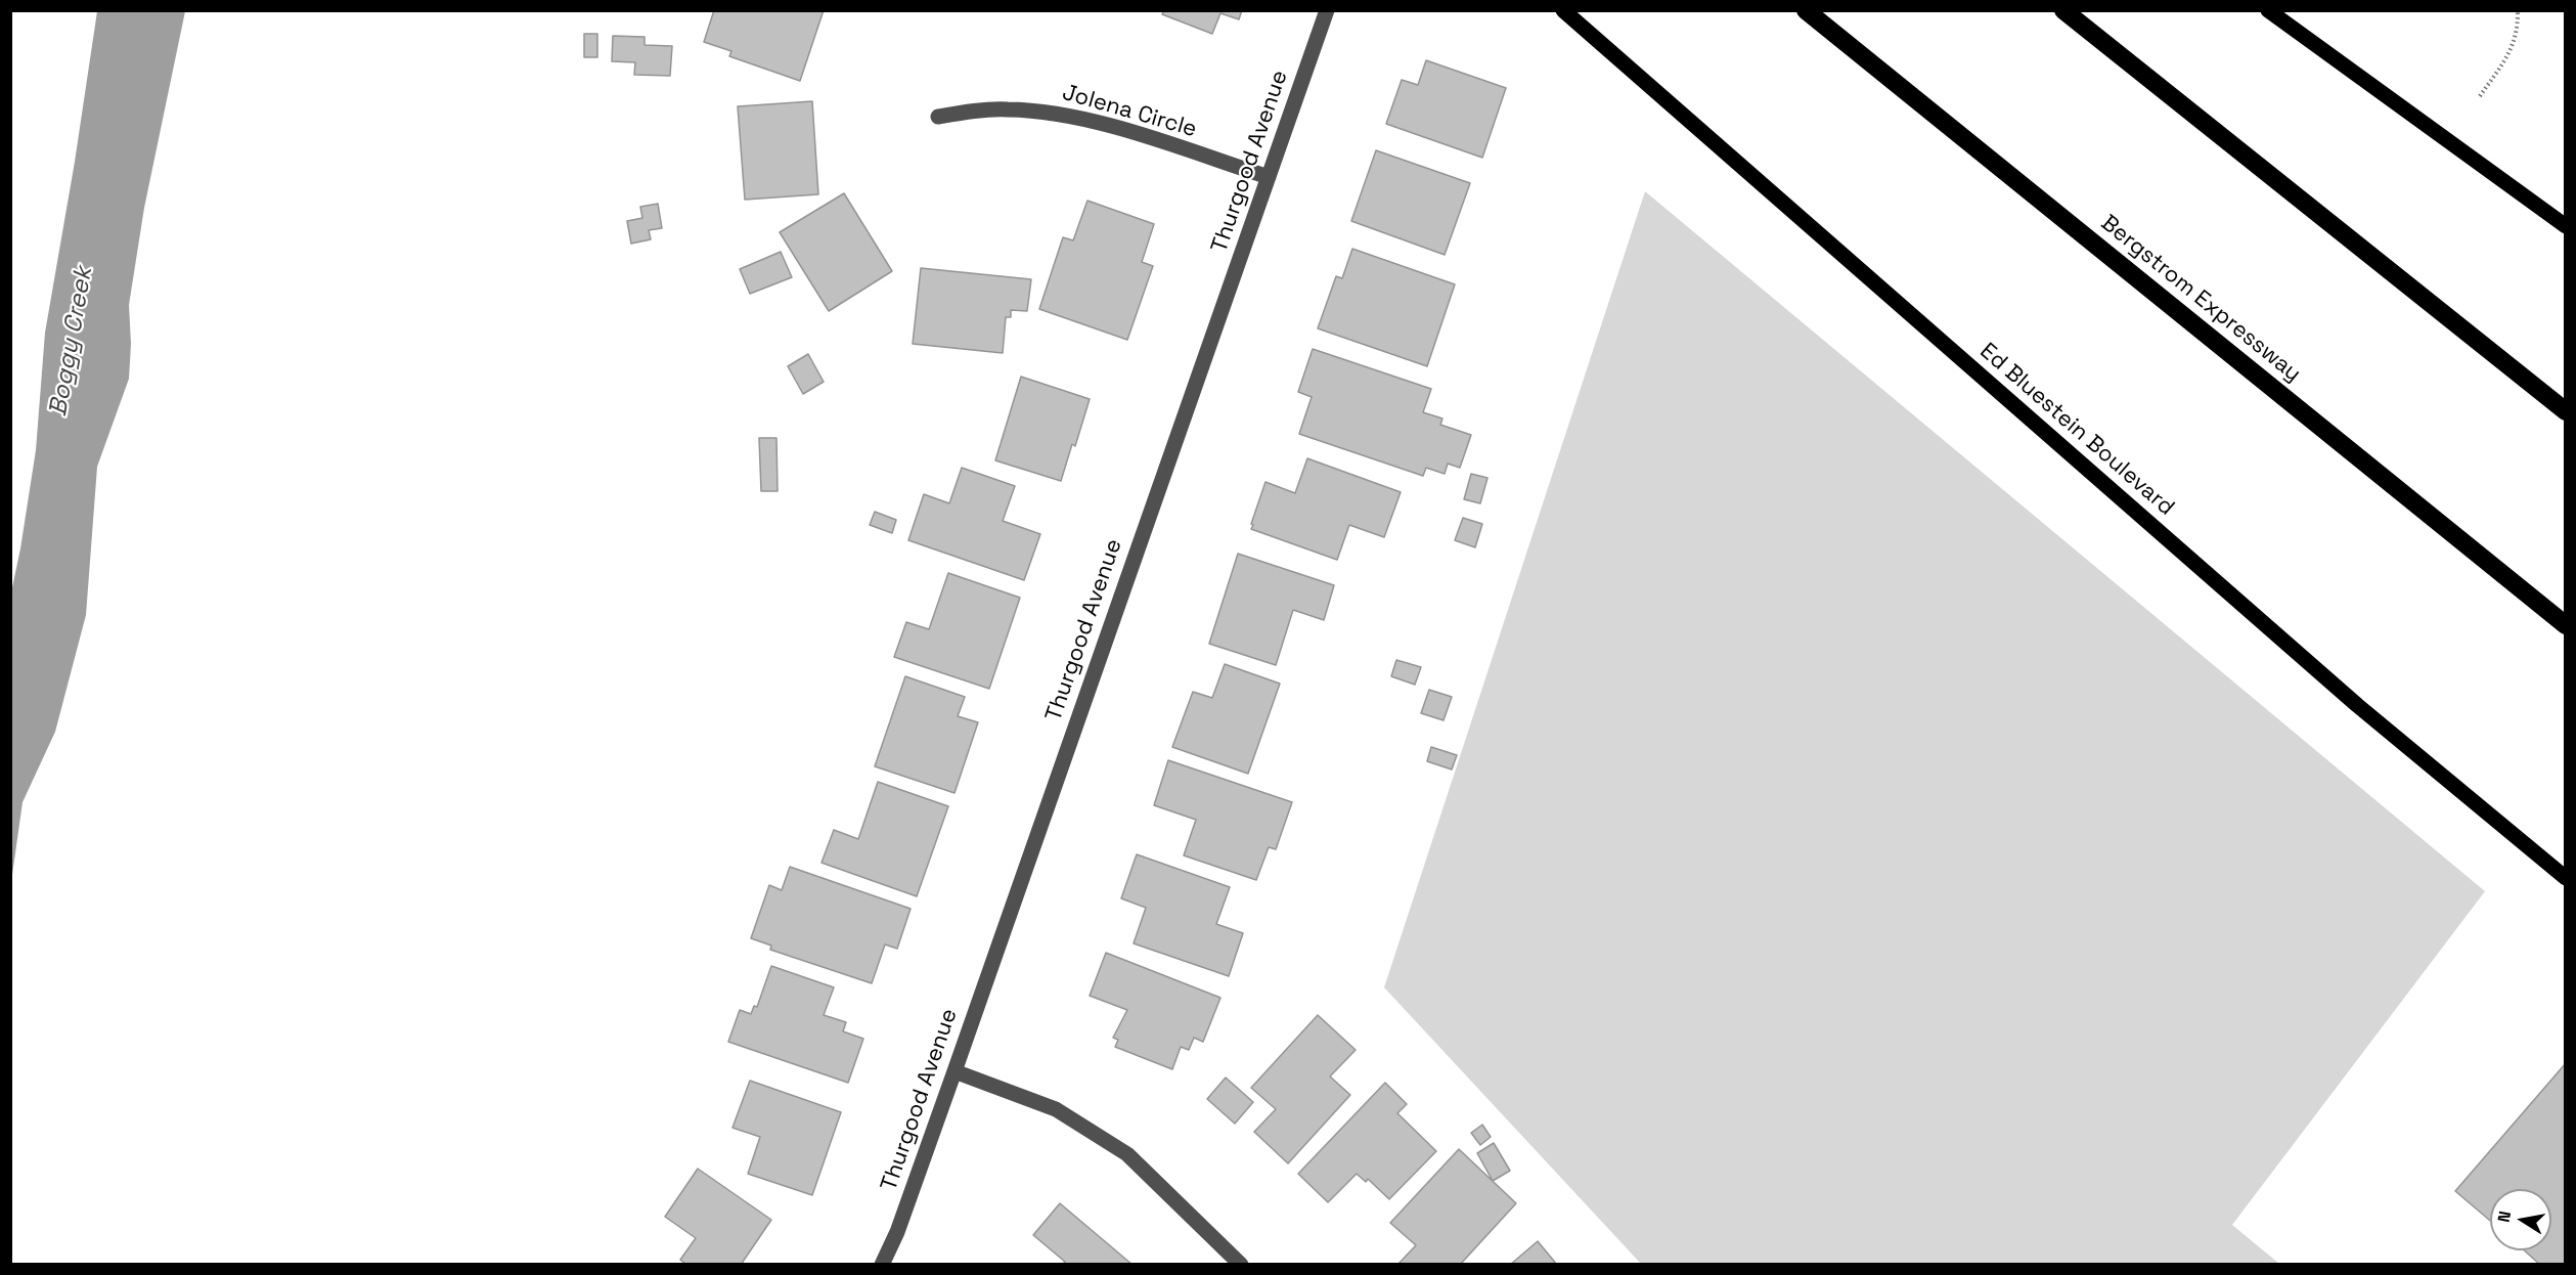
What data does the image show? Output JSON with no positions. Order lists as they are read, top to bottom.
{
  "streets": {
    "highway": ["Bergstrom Expressway"],
    "main road": ["Ed Bluestein Boulevard"],
    "street": ["Jolena Circle", "Thurgood Avenue"]
  },
  "crossings": [
    ["Jolena Circle", "Thurgood Avenue"]
  ],
  "water": ["Boggy Creek"],
  "north": "left"
}
